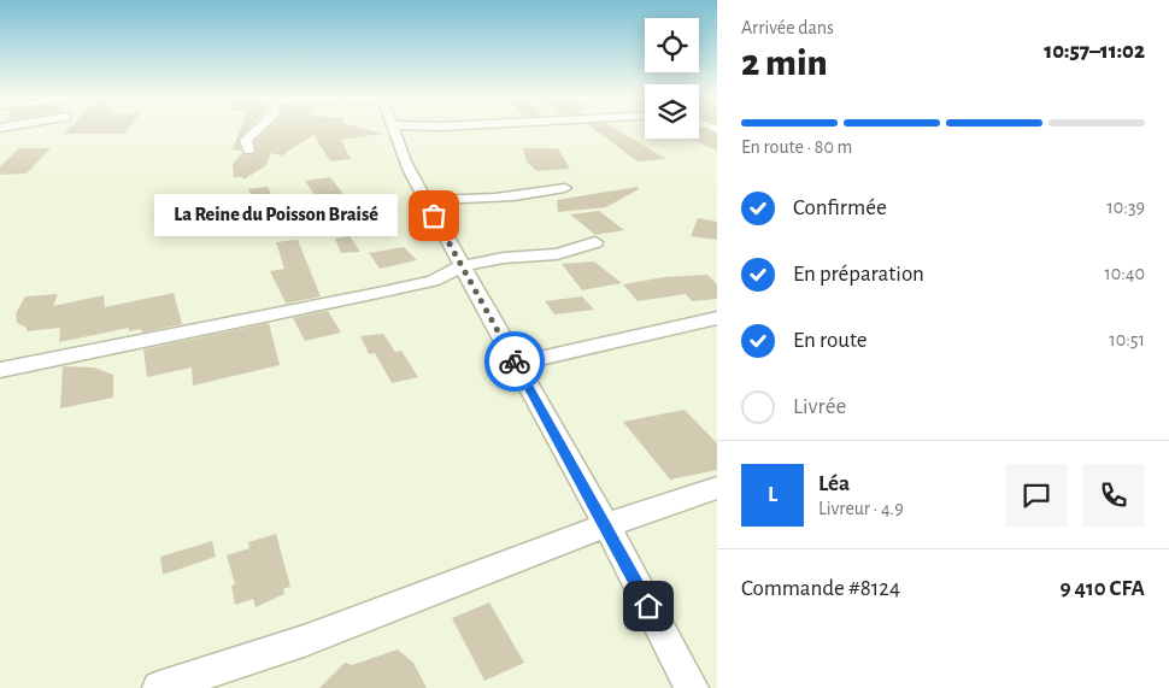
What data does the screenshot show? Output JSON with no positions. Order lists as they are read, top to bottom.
{
  "places": ["La Reine du Poisson Braisé"],
  "page": {
    "heading": ["2 min", "Arrivée dans", "10:57–11:02"],
    "panel": [
      "Léa",
      "Livreur · 4.9",
      "Commande #8124",
      "9 410 CFA"
    ],
    "bar": "En route · 80 m",
    "list": [
      ["Confirmée", "10:39"],
      ["En préparation", "10:40"],
      ["En route", "10:51"],
      "Livrée"
    ],
    "bubble": "La Reine du Poisson Braisé",
    "round": "L"
  }
}
